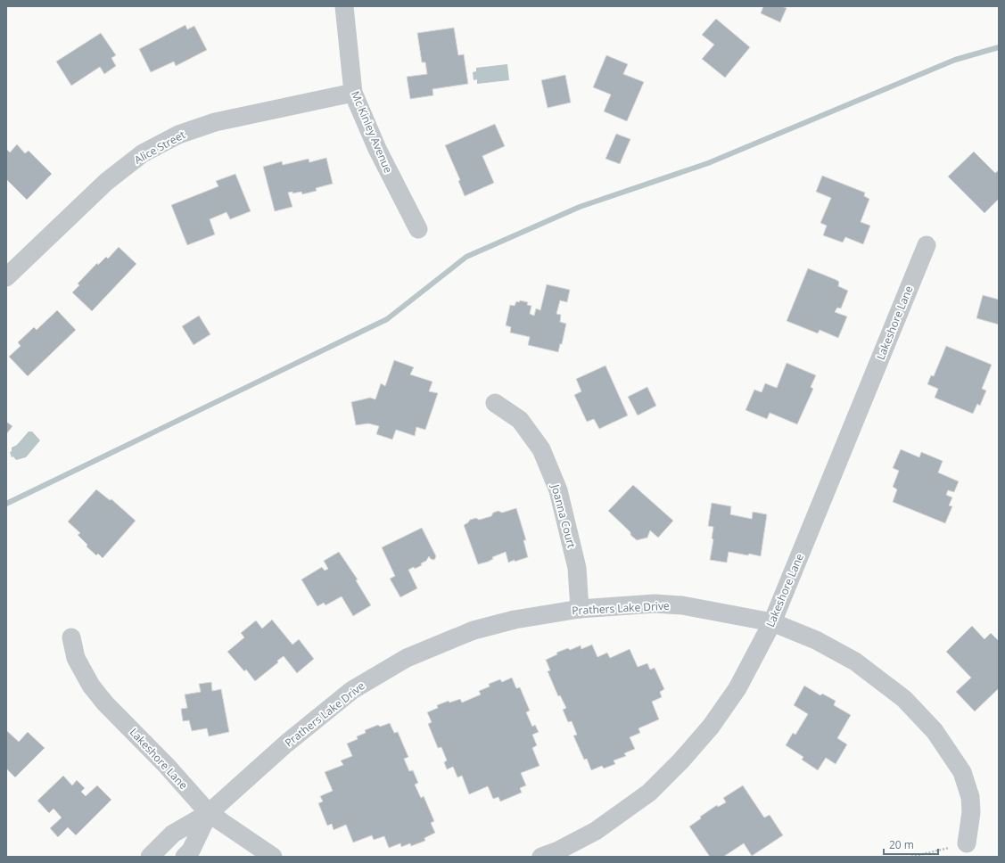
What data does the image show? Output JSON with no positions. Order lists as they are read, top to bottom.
{
  "streets": {
    "street": [
      "Mc Kinley Avenue",
      "Alice Street",
      "Lakeshore Lane",
      "Joanna Court",
      "Prathers Lake Drive"
    ]
  },
  "crossings": [
    ["Mc Kinley Avenue", "Alice Street"],
    ["Lakeshore Lane", "Prathers Lake Drive"],
    ["Joanna Court", "Prathers Lake Drive"]
  ],
  "scale_bar": "20 m"
}
